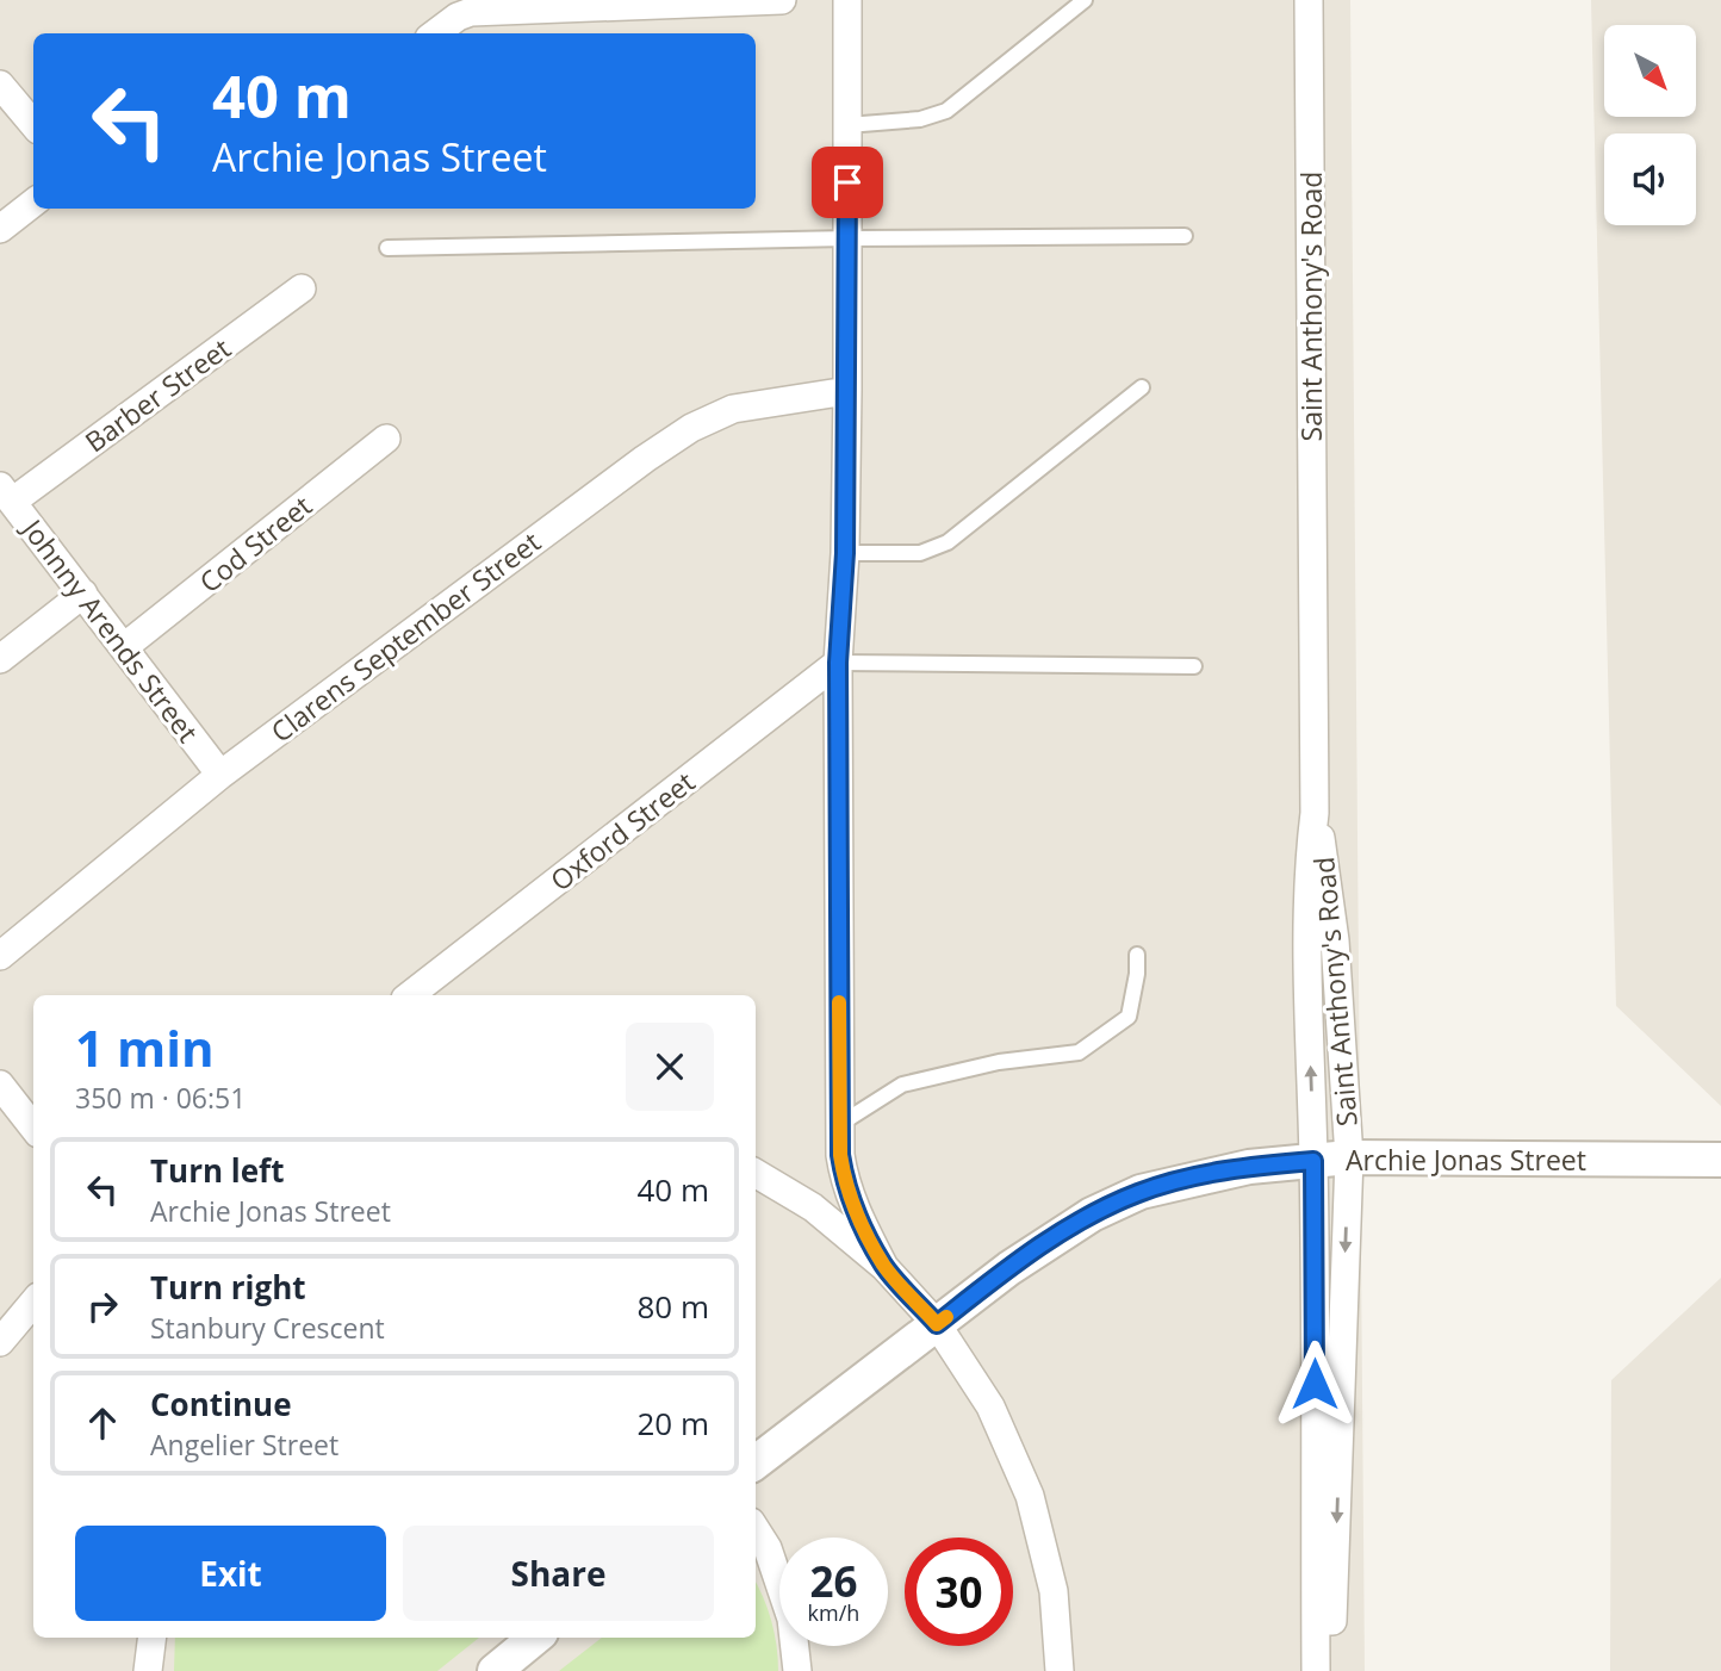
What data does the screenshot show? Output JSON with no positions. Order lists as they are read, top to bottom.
{
  "streets": {
    "street": [
      "Saint Anthony's Road",
      "Barber Street",
      "Cod Street",
      "Johnny Arends Street",
      "Clarens September Street",
      "Oxford Street",
      "Archie Jonas Street"
    ]
  },
  "crossings": [
    ["Saint Anthony's Road", "Archie Jonas Street"],
    ["Barber Street", "Johnny Arends Street"],
    ["Cod Street", "Johnny Arends Street"],
    ["Johnny Arends Street", "Clarens September Street"]
  ],
  "north": "bottom right",
  "page": {
    "turn": ["40 m", "Archie Jonas Street"],
    "heading": ["1 min", "350 m · 06:51"],
    "list": [
      {
        "name": "Turn left",
        "note": "Archie Jonas Street",
        "value": "40 m"
      },
      {
        "name": "Turn right",
        "note": "Stanbury Crescent",
        "value": "80 m"
      },
      {
        "name": "Continue",
        "note": "Angelier Street",
        "value": "20 m"
      }
    ],
    "buttons": ["Exit", "Share"],
    "speed": "26 km/h",
    "limit": "30"
  }
}
